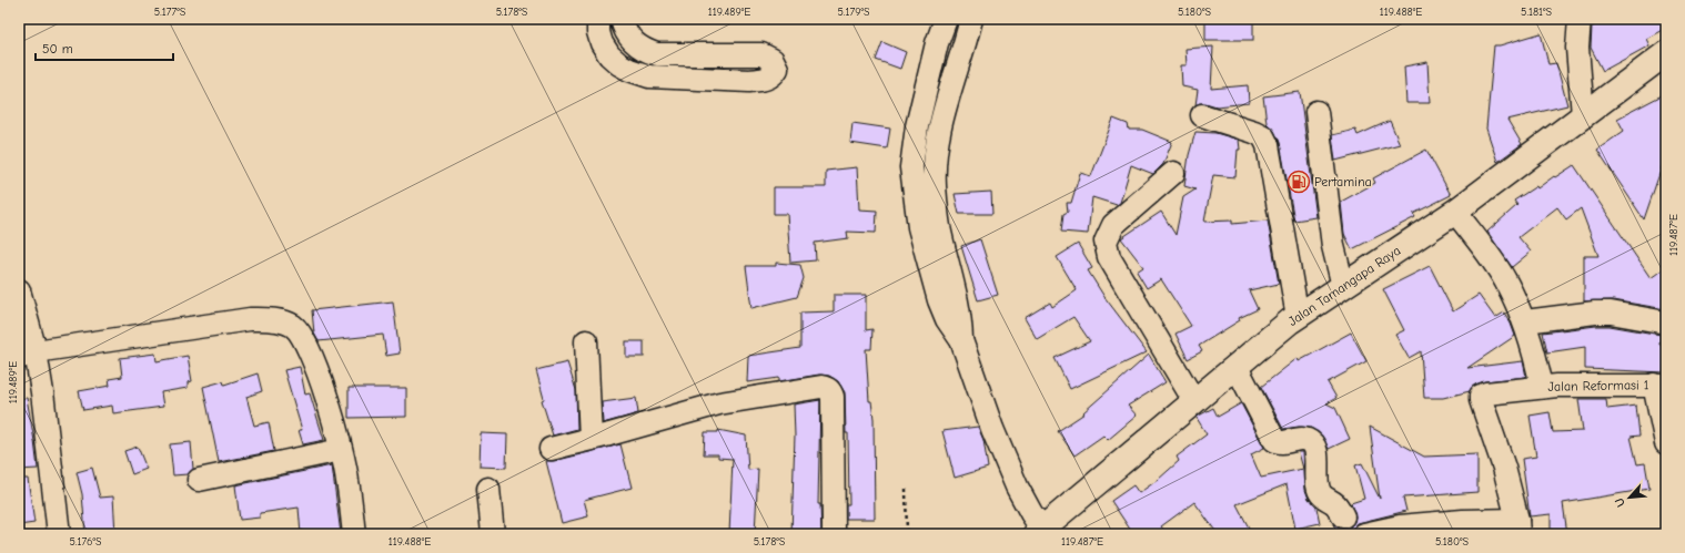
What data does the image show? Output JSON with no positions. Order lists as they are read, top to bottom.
{
  "streets": {
    "main road": ["Jalan Tamangapa Raya"],
    "street": ["Jalan Reformasi 1"]
  },
  "crossings": [
    ["Jalan Tamangapa Raya", "Jalan Reformasi 1"]
  ],
  "places": {
    "fuel station": ["Pertamina"]
  },
  "scale_bar": "50 m",
  "north": "bottom left",
  "coordinates": [
    "5.177°S",
    "5.178°S",
    "119.489°E",
    "5.179°S",
    "5.180°S",
    "119.488°E",
    "5.181°S",
    "119.487°E",
    "5.176°S"
  ]
}
